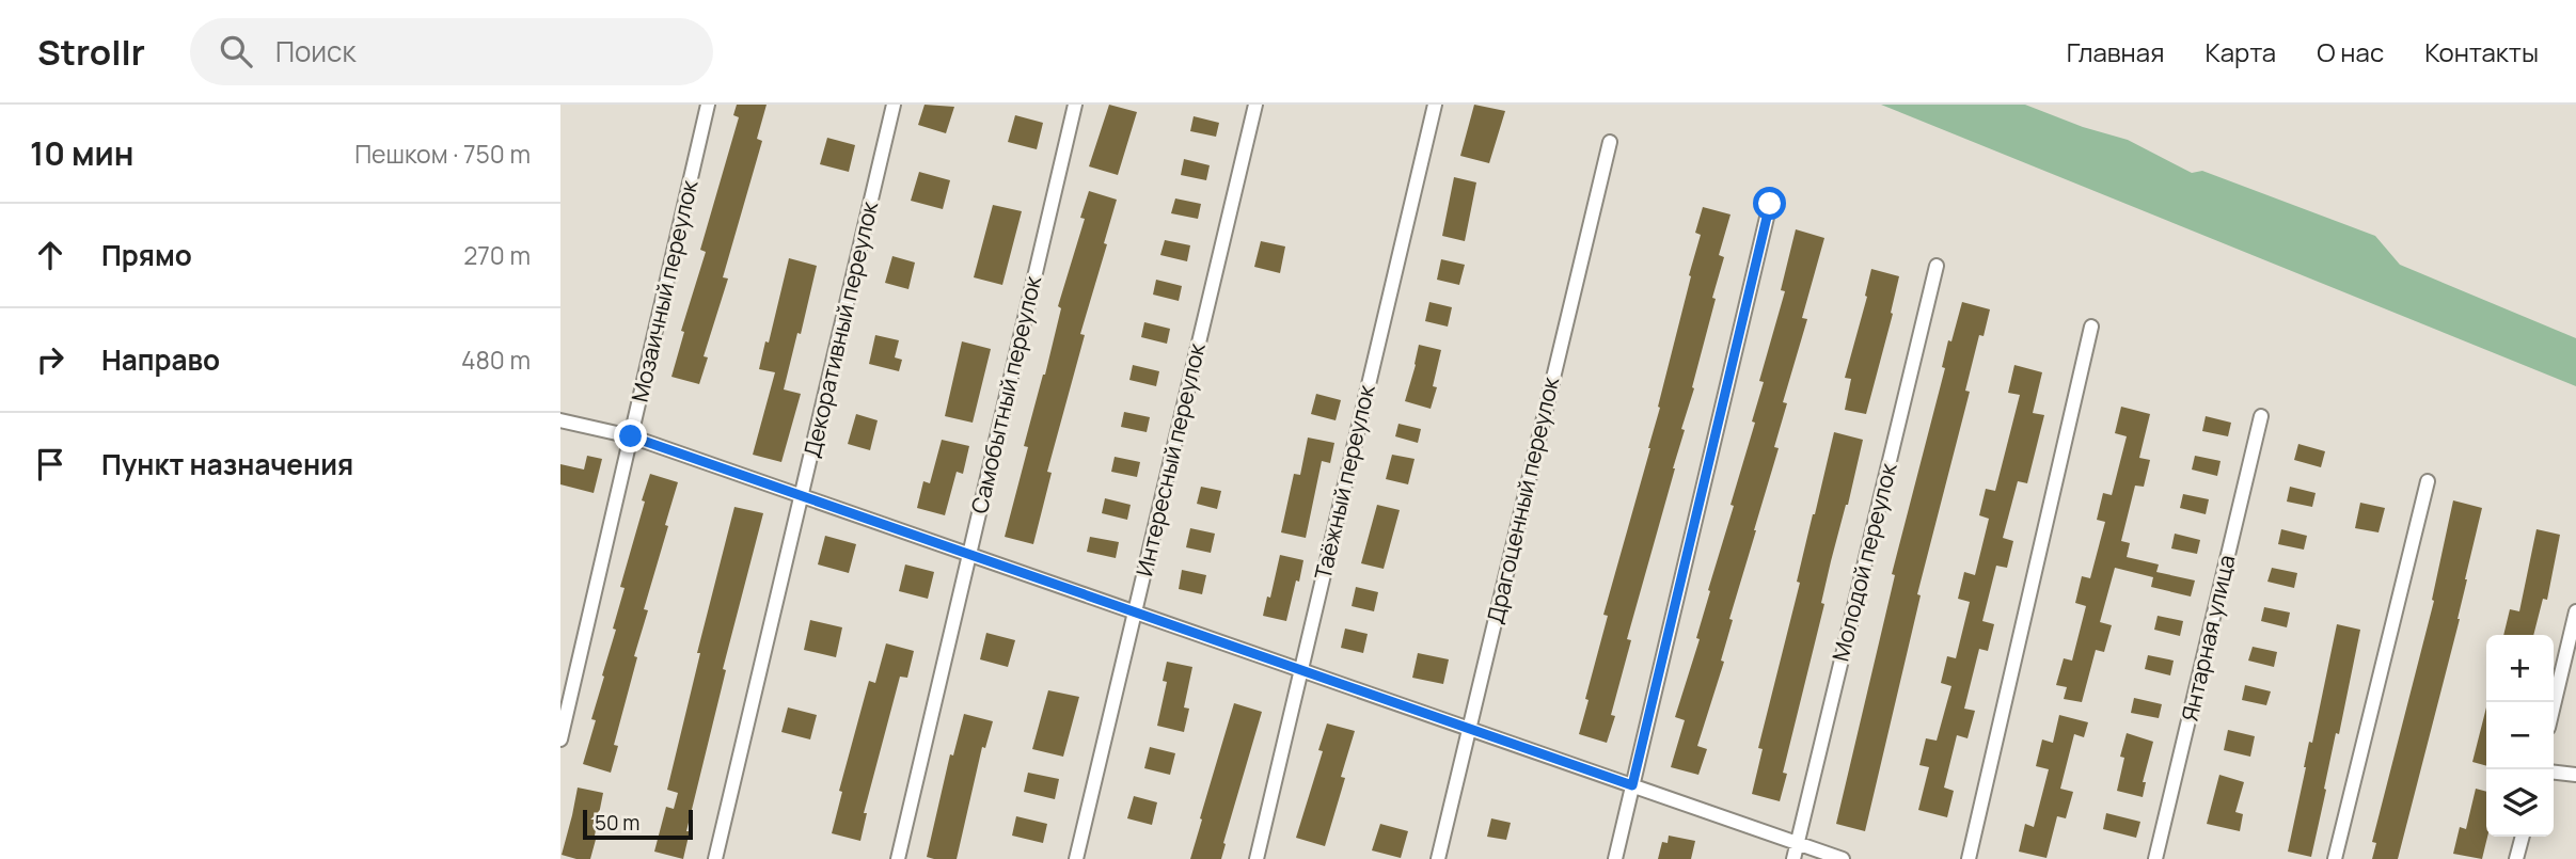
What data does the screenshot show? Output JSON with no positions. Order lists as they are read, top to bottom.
{
  "streets": {
    "street": [
      "Мозаичный переулок",
      "Декоративный переулок",
      "Самобытный переулок",
      "Интересный переулок",
      "Таёжный переулок",
      "Драгоценный переулок",
      "Молодой переулок",
      "Янтарная улица"
    ]
  },
  "scale_bar": "50 m",
  "page": {
    "header": "Strollr",
    "search": "Поиск",
    "nav": [
      "Главная",
      "Карта",
      "О нас",
      "Контакты"
    ],
    "heading": ["10 мин", "Пешком · 750 m"],
    "list": [
      ["Прямо", "270 m"],
      ["Направо", "480 m"],
      "Пункт назначения"
    ],
    "map_buttons": ["+", "−"],
    "scale": "50 m"
  }
}
